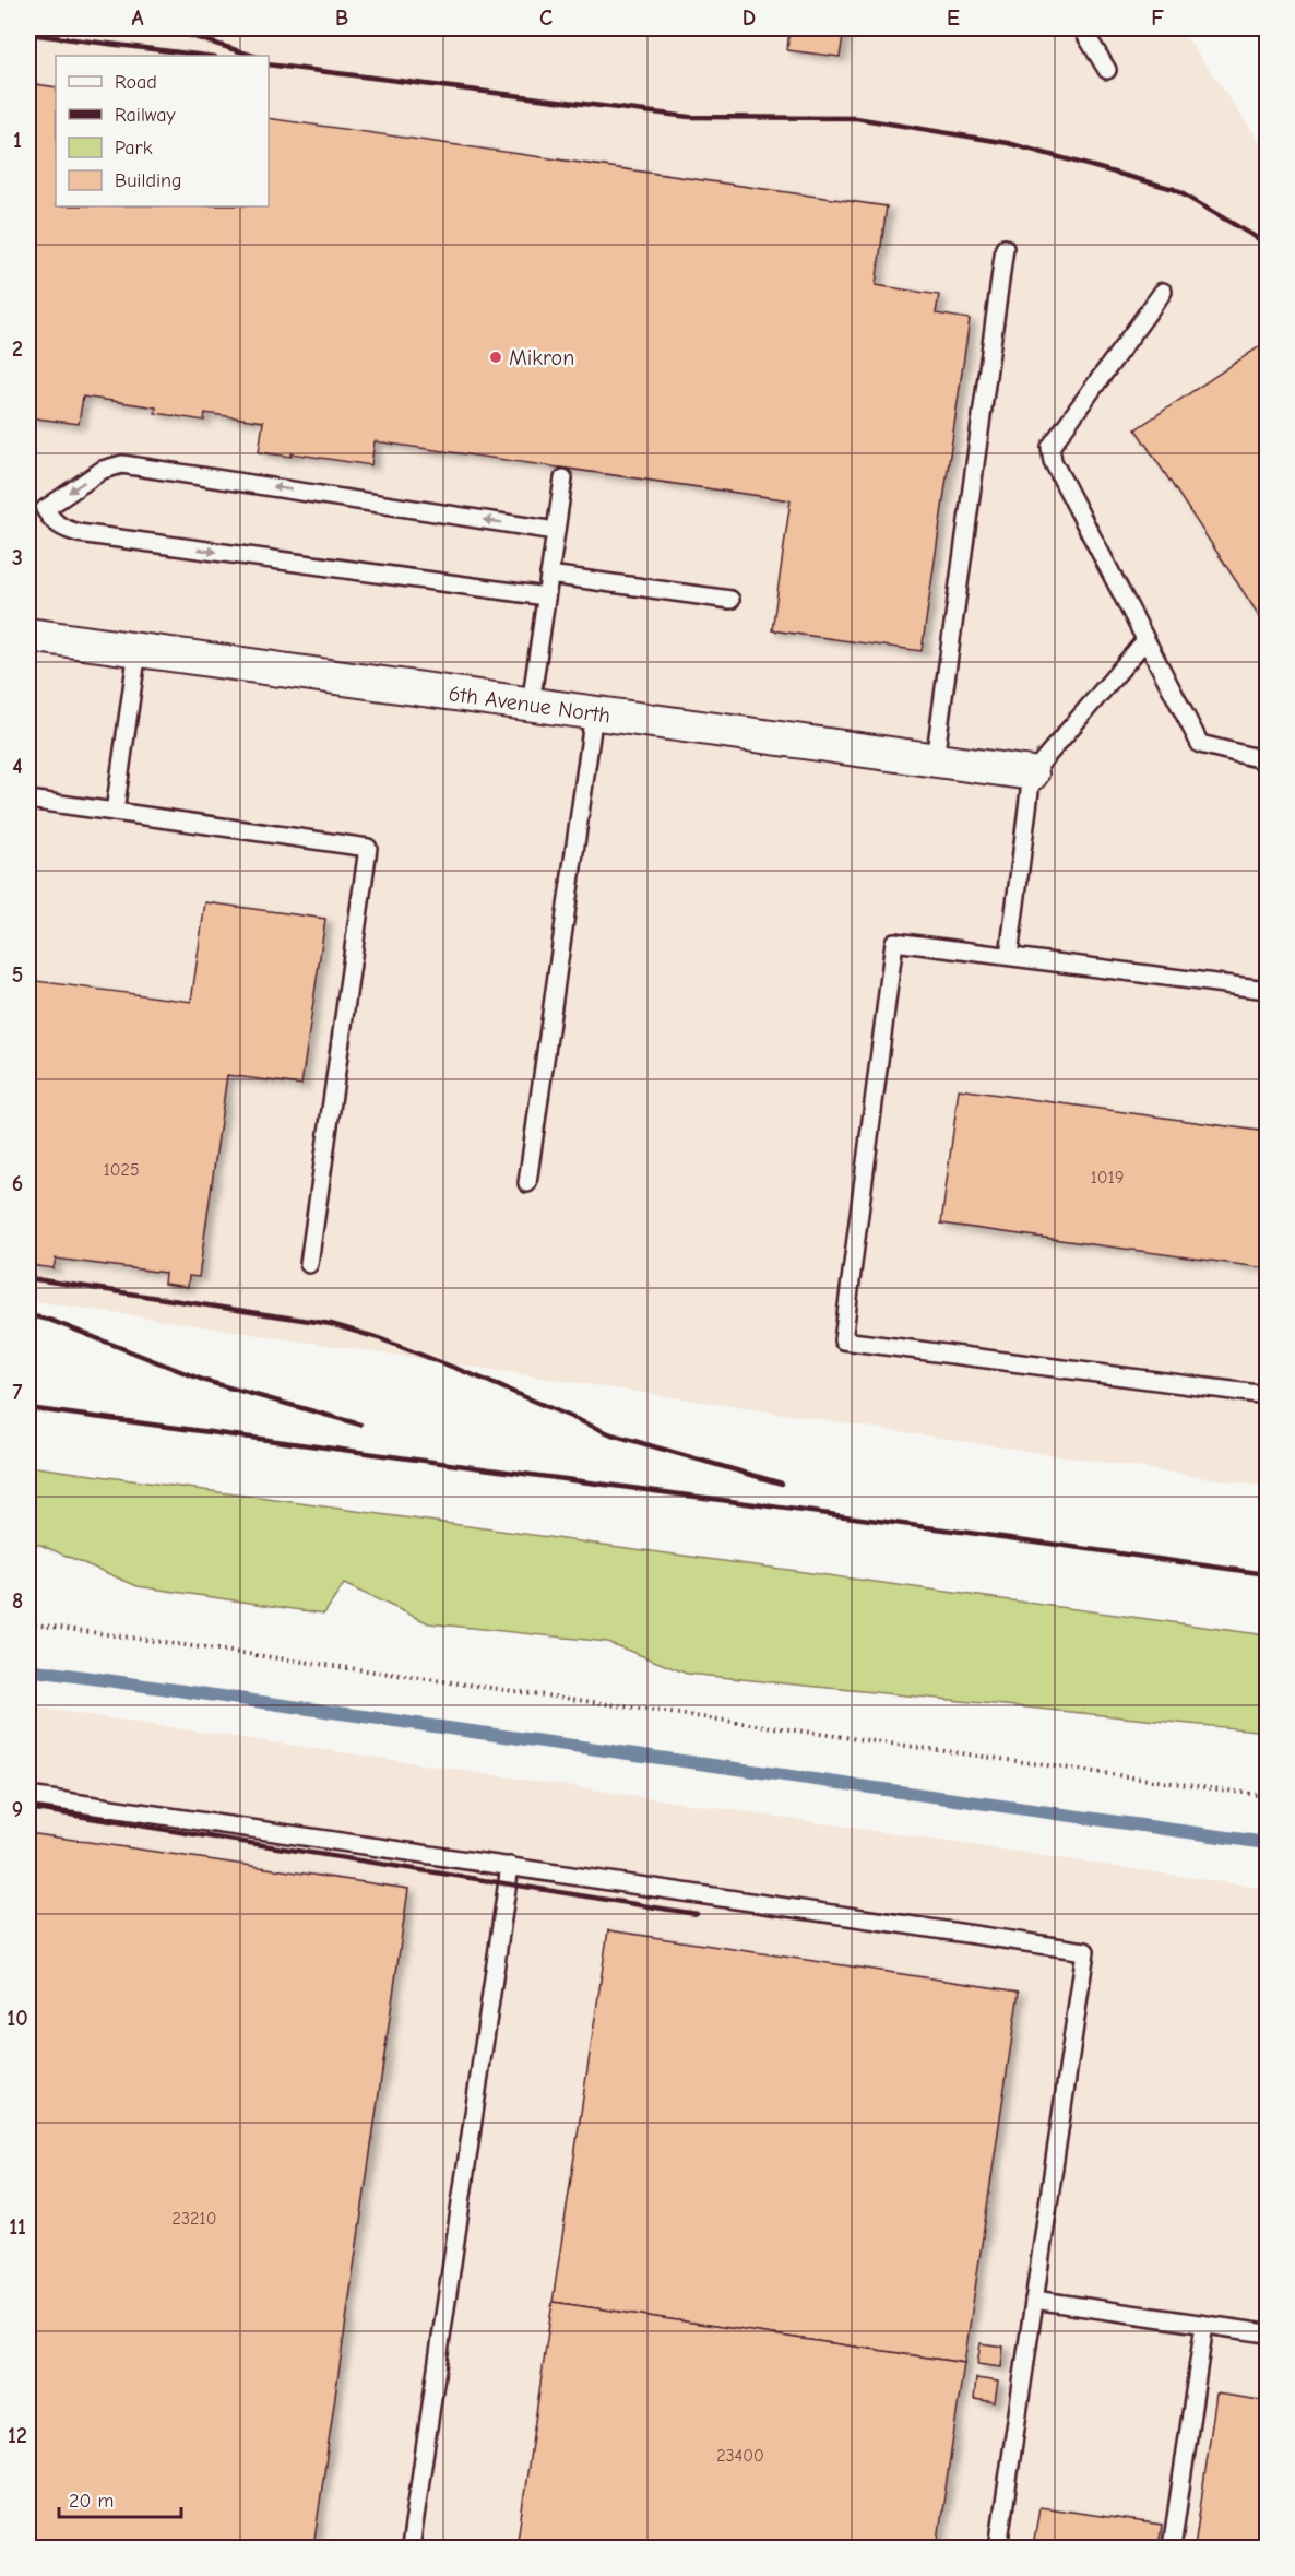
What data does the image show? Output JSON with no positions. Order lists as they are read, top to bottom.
{
  "streets": {
    "street": ["6th Avenue North"]
  },
  "places": ["Mikron"],
  "house_numbers": [
    "1025",
    "1019",
    "23210",
    "23400"
  ],
  "legend": [
    "Road",
    "Railway",
    "Park",
    "Building"
  ],
  "scale_bar": "20 m",
  "grid": {
    "columns": [
      "A",
      "B",
      "C",
      "D",
      "E",
      "F"
    ],
    "rows": [
      "1",
      "2",
      "3",
      "4",
      "5",
      "6",
      "7",
      "8",
      "9",
      "10",
      "11",
      "12"
    ]
  }
}
